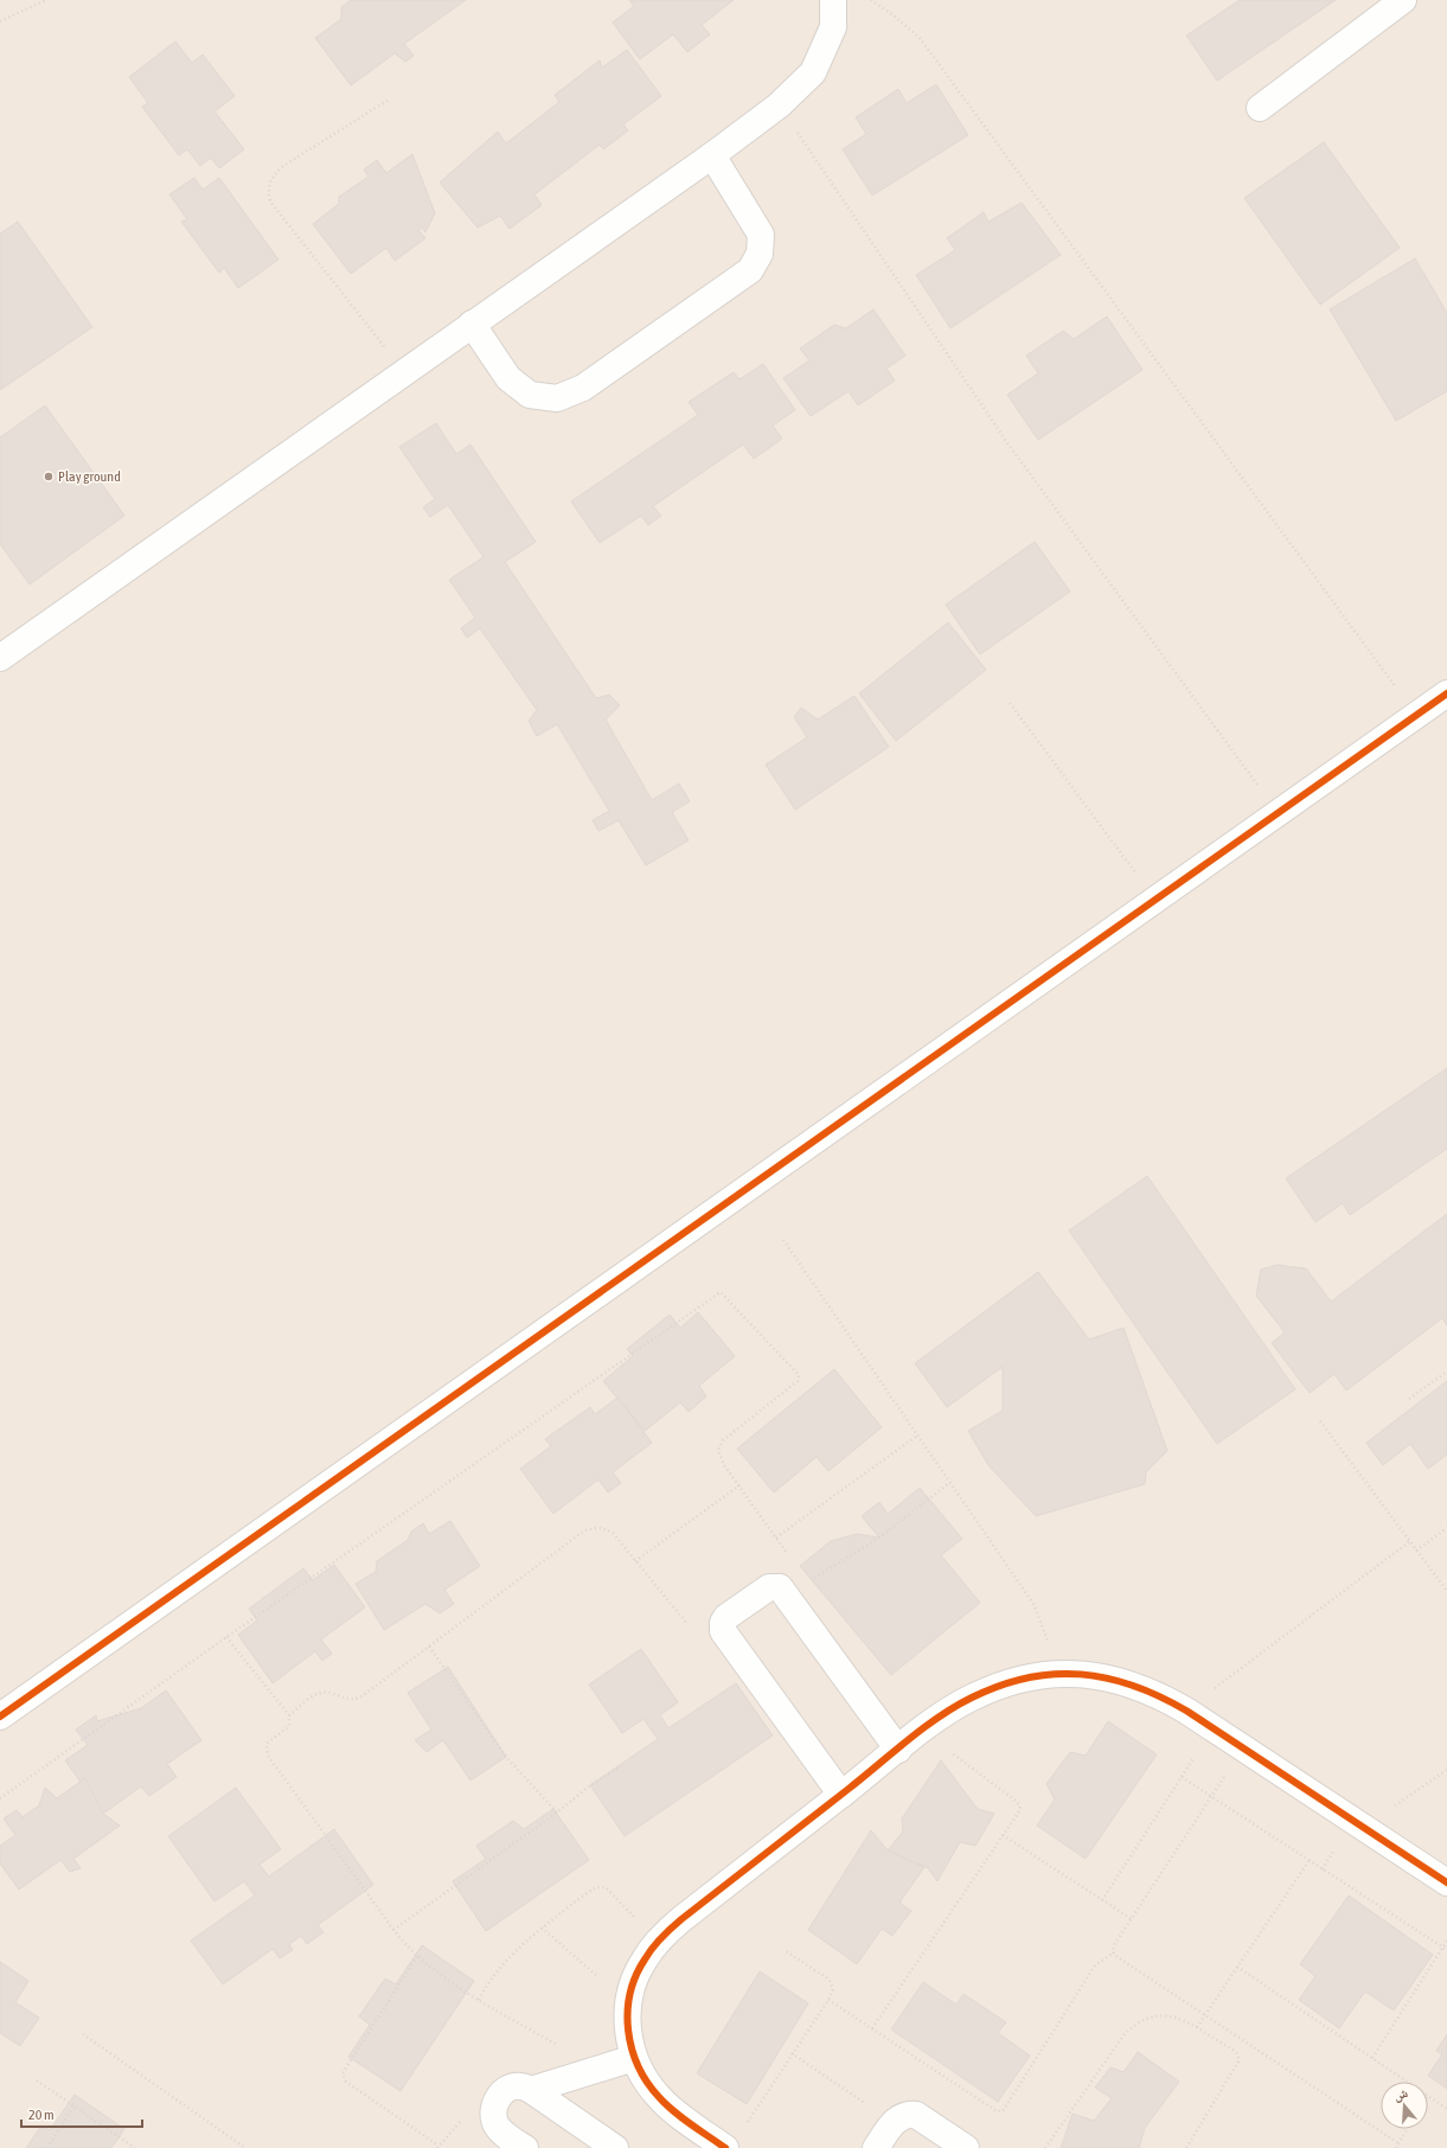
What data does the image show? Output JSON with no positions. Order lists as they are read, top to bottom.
{
  "places": ["Play ground"],
  "scale_bar": "20 m",
  "north": "top"
}
